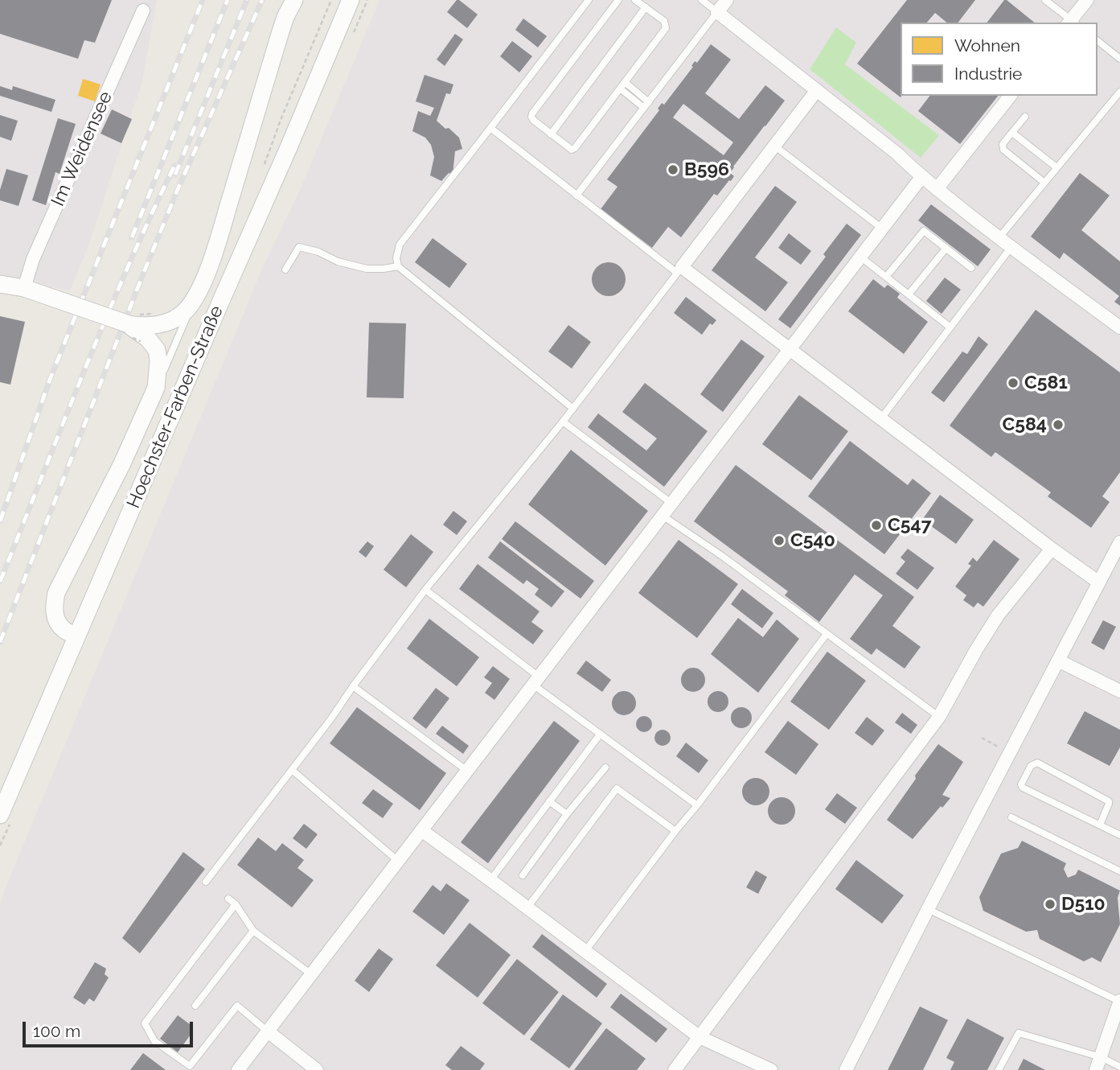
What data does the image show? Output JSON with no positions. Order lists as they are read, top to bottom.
{
  "streets": {
    "main road": ["Hoechster-Farben-Straße"],
    "street": ["Im Weidensee"]
  },
  "places": [
    "B596",
    "C581",
    "C584",
    "C547",
    "C540",
    "D510"
  ],
  "legend": ["Wohnen", "Industrie"],
  "scale_bar": "100 m"
}
